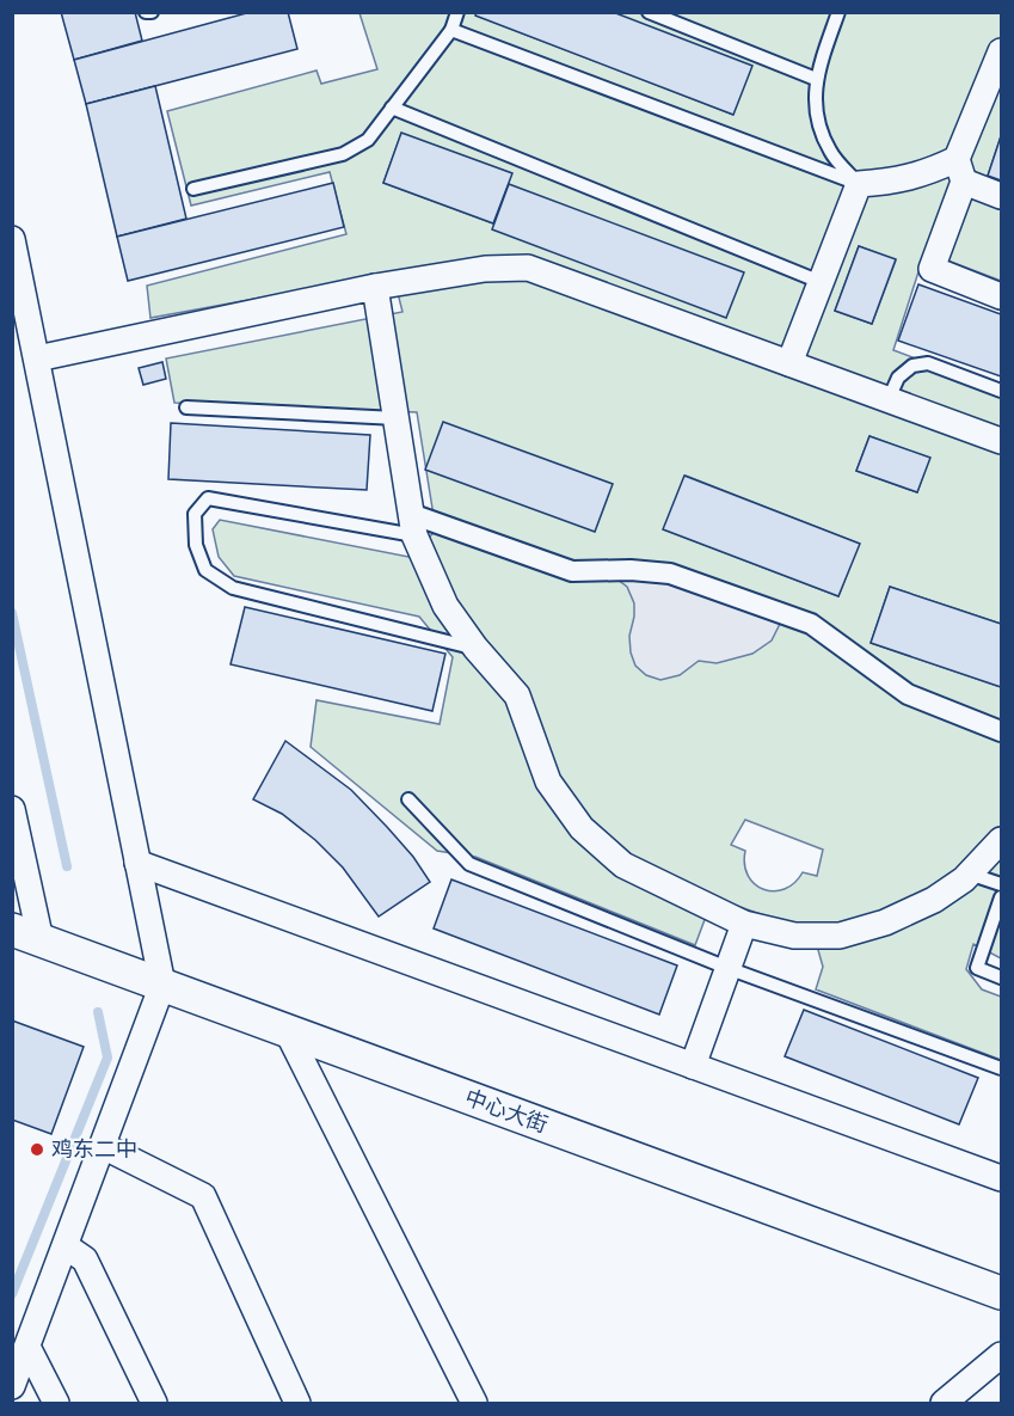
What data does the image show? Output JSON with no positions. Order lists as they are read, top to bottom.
{
  "streets": {
    "street": ["中心大街"]
  },
  "places": ["鸡东二中"]
}
